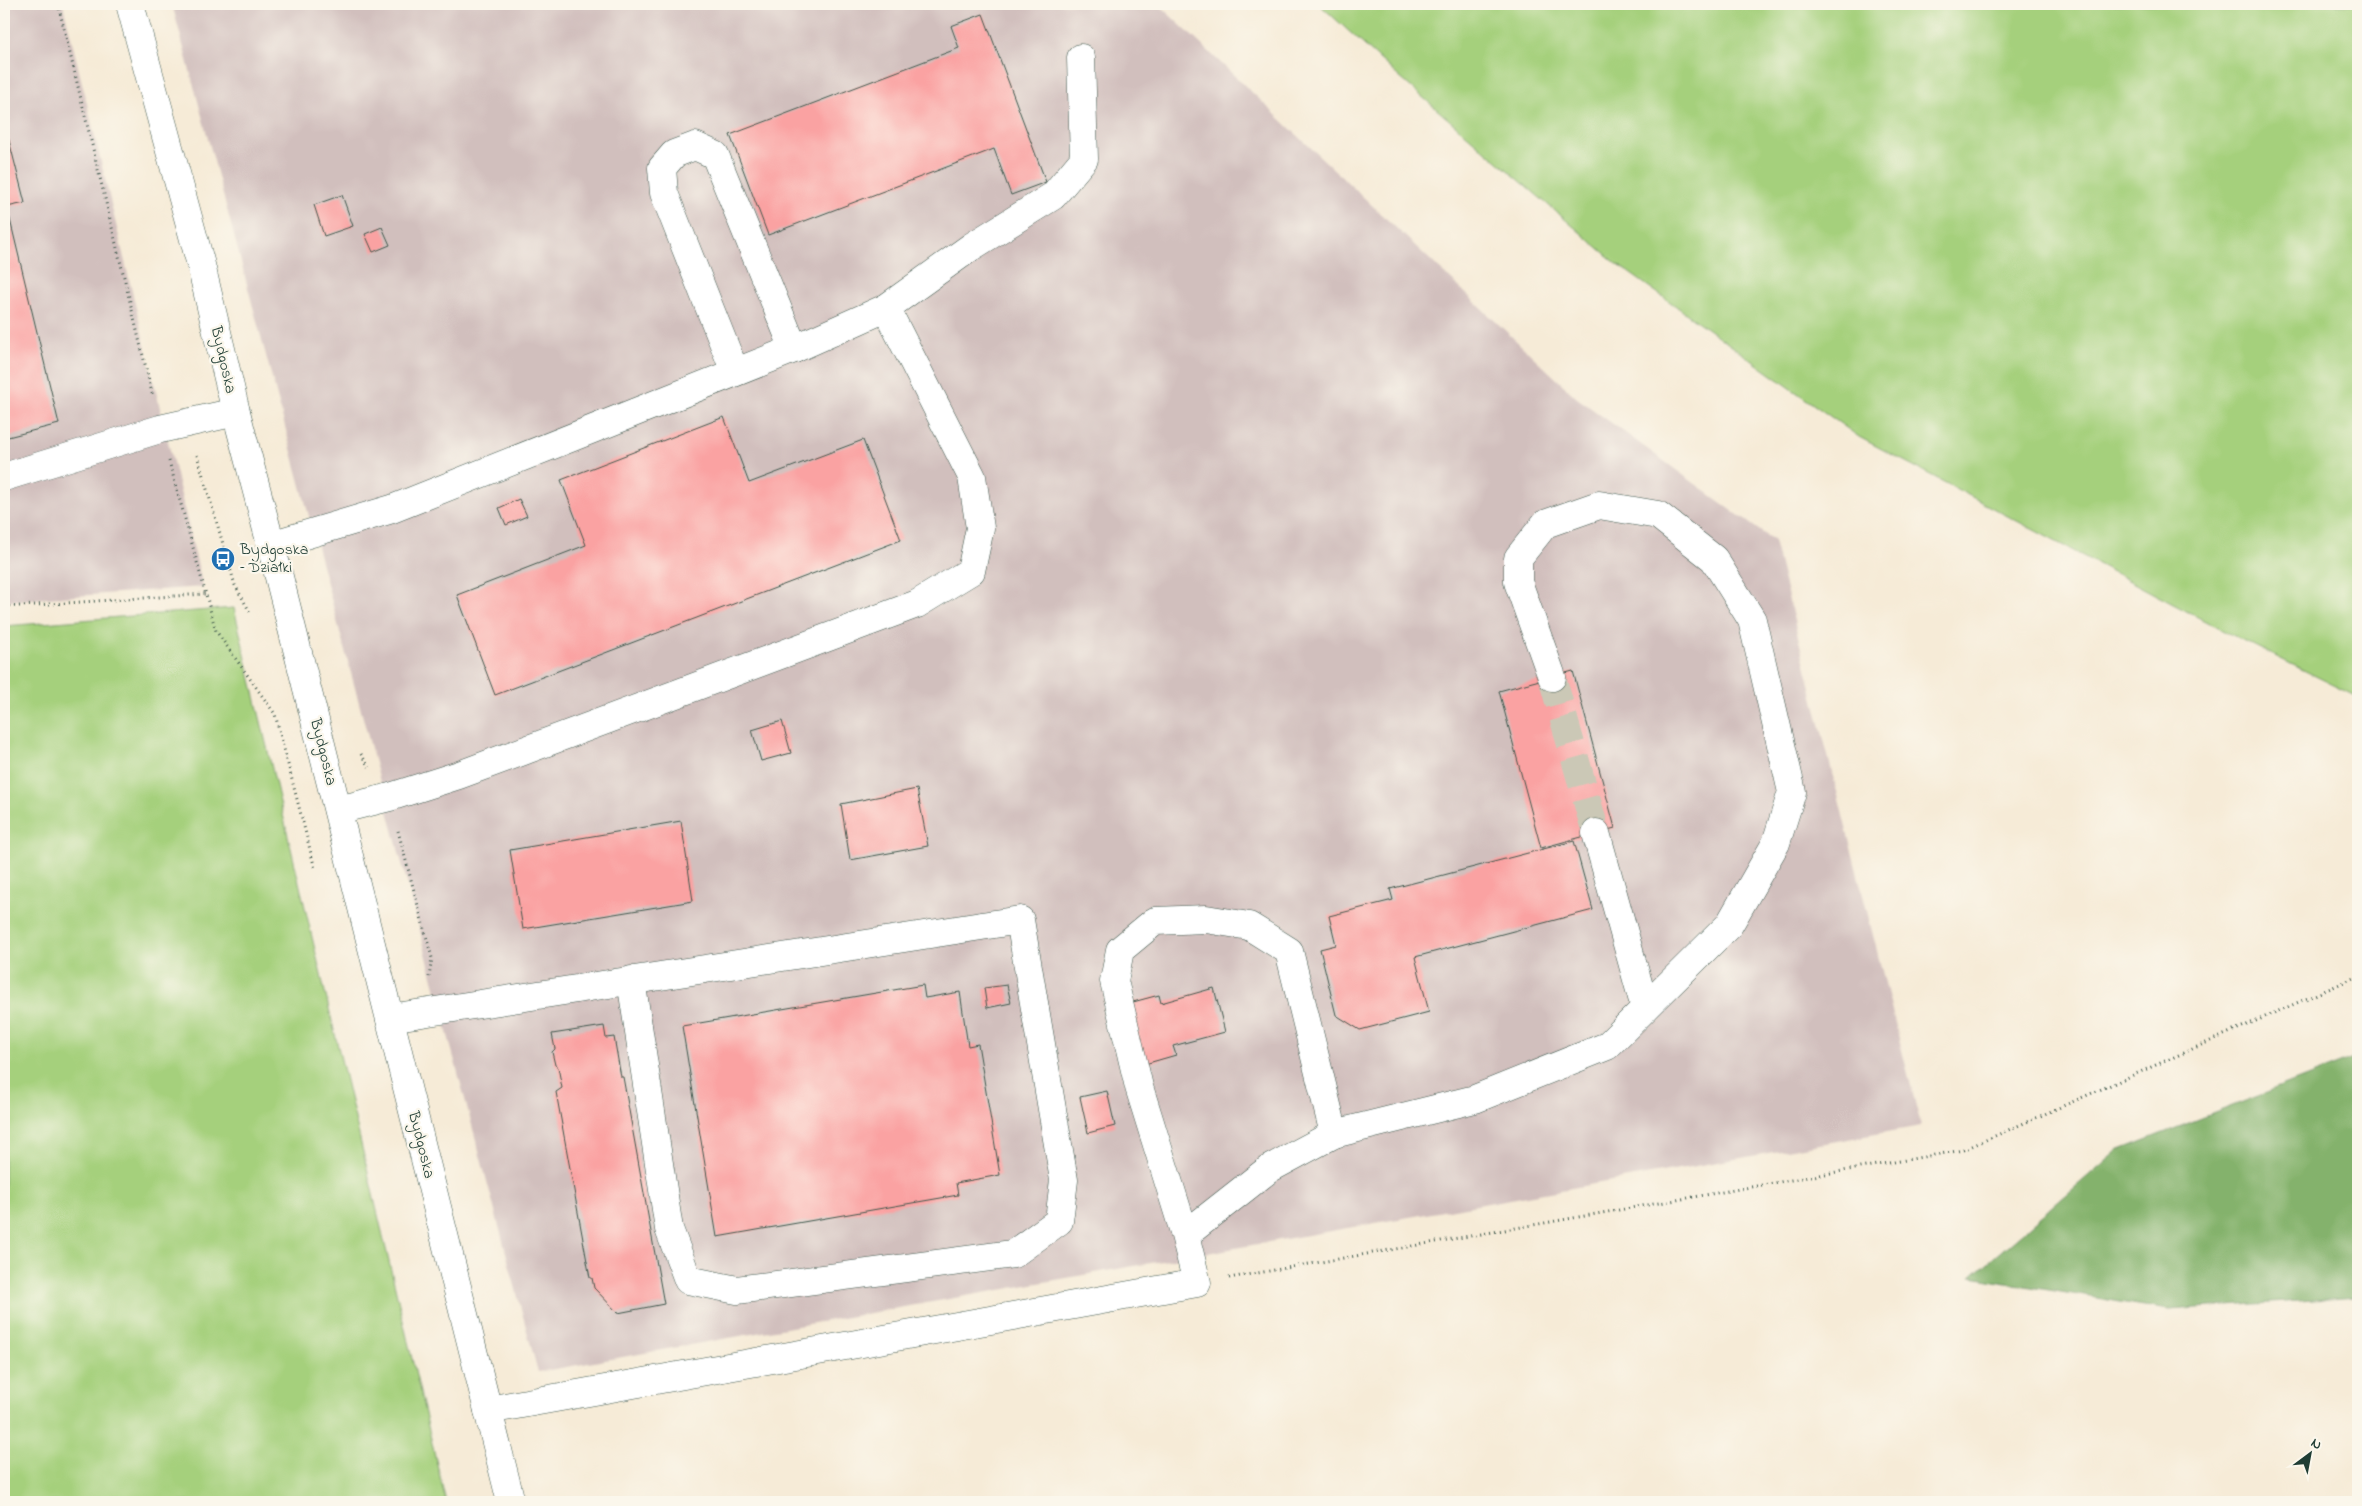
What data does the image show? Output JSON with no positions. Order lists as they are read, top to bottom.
{
  "streets": {
    "street": ["Bydgoska"]
  },
  "places": {
    "bus stop": ["Bydgoska – Działki"]
  },
  "north": "top right"
}
